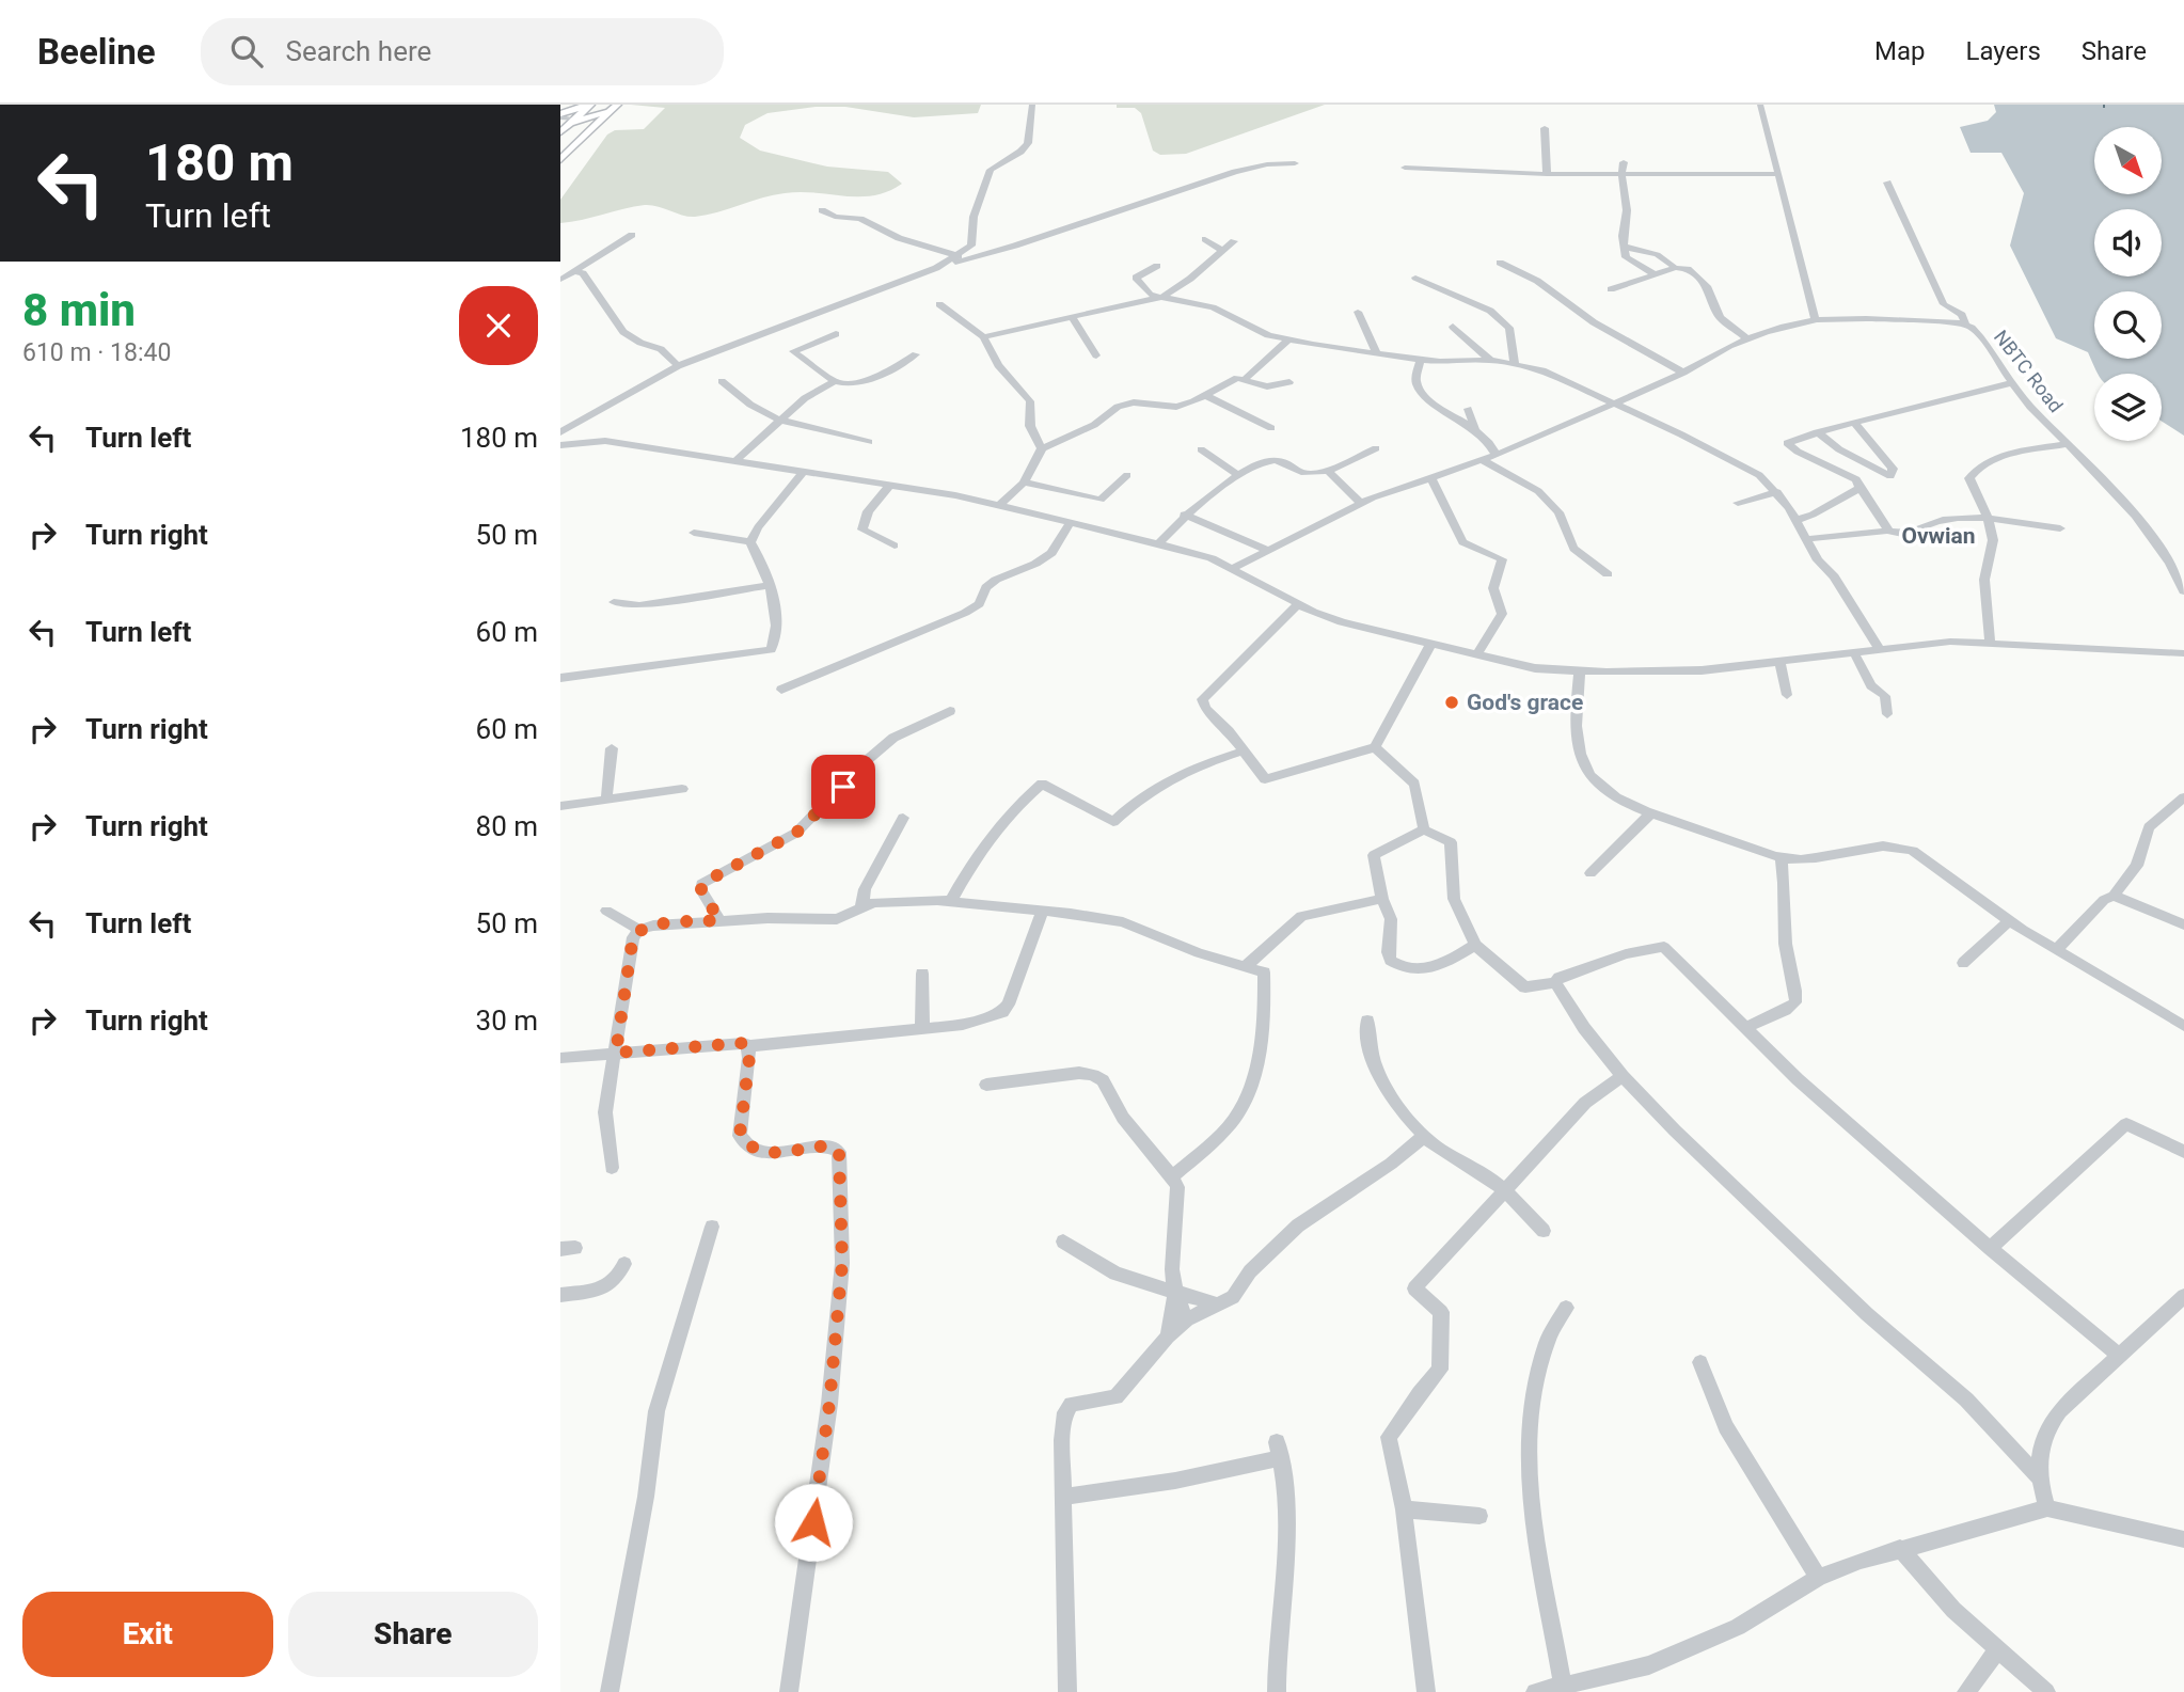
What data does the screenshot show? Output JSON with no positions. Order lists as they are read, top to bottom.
{
  "streets": {
    "street": ["NBTC Road"]
  },
  "districts": ["Ovwian"],
  "places": ["God's grace"],
  "north": "bottom right",
  "page": {
    "header": "Beeline",
    "search": "Search here",
    "nav": ["Map", "Layers", "Share"],
    "turn": ["180 m", "Turn left"],
    "heading": ["8 min", "610 m · 18:40"],
    "list": [
      {
        "name": "Turn left",
        "value": "180 m"
      },
      {
        "name": "Turn right",
        "value": "50 m"
      },
      {
        "name": "Turn left",
        "value": "60 m"
      },
      {
        "name": "Turn right",
        "value": "60 m"
      },
      {
        "name": "Turn right",
        "value": "80 m"
      },
      {
        "name": "Turn left",
        "value": "50 m"
      },
      {
        "name": "Turn right",
        "value": "30 m"
      }
    ],
    "buttons": ["Exit", "Share"]
  }
}
